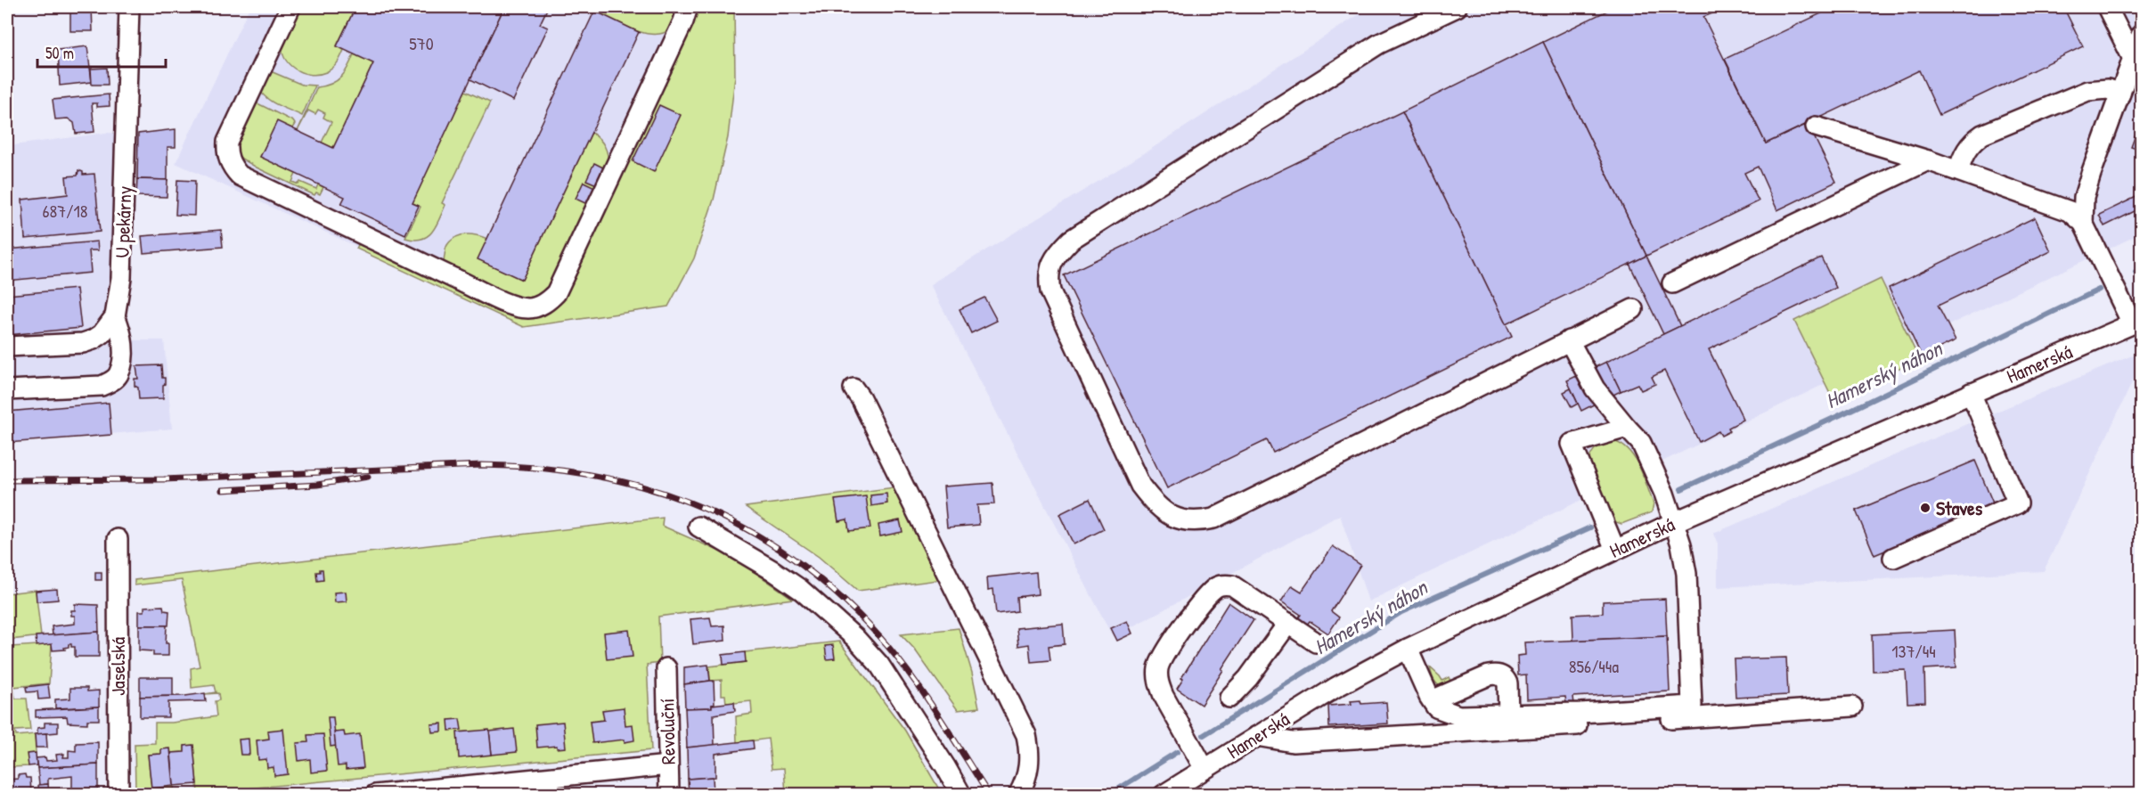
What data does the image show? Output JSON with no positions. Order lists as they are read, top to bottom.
{
  "streets": {
    "street": [
      "U pekárny",
      "Hamerská",
      "Jaselská",
      "Revoluční"
    ]
  },
  "water": ["Hamerský náhon"],
  "places": ["Staves"],
  "house_numbers": [
    "570",
    "687/18",
    "137/44",
    "856/44a"
  ],
  "scale_bar": "50 m"
}
